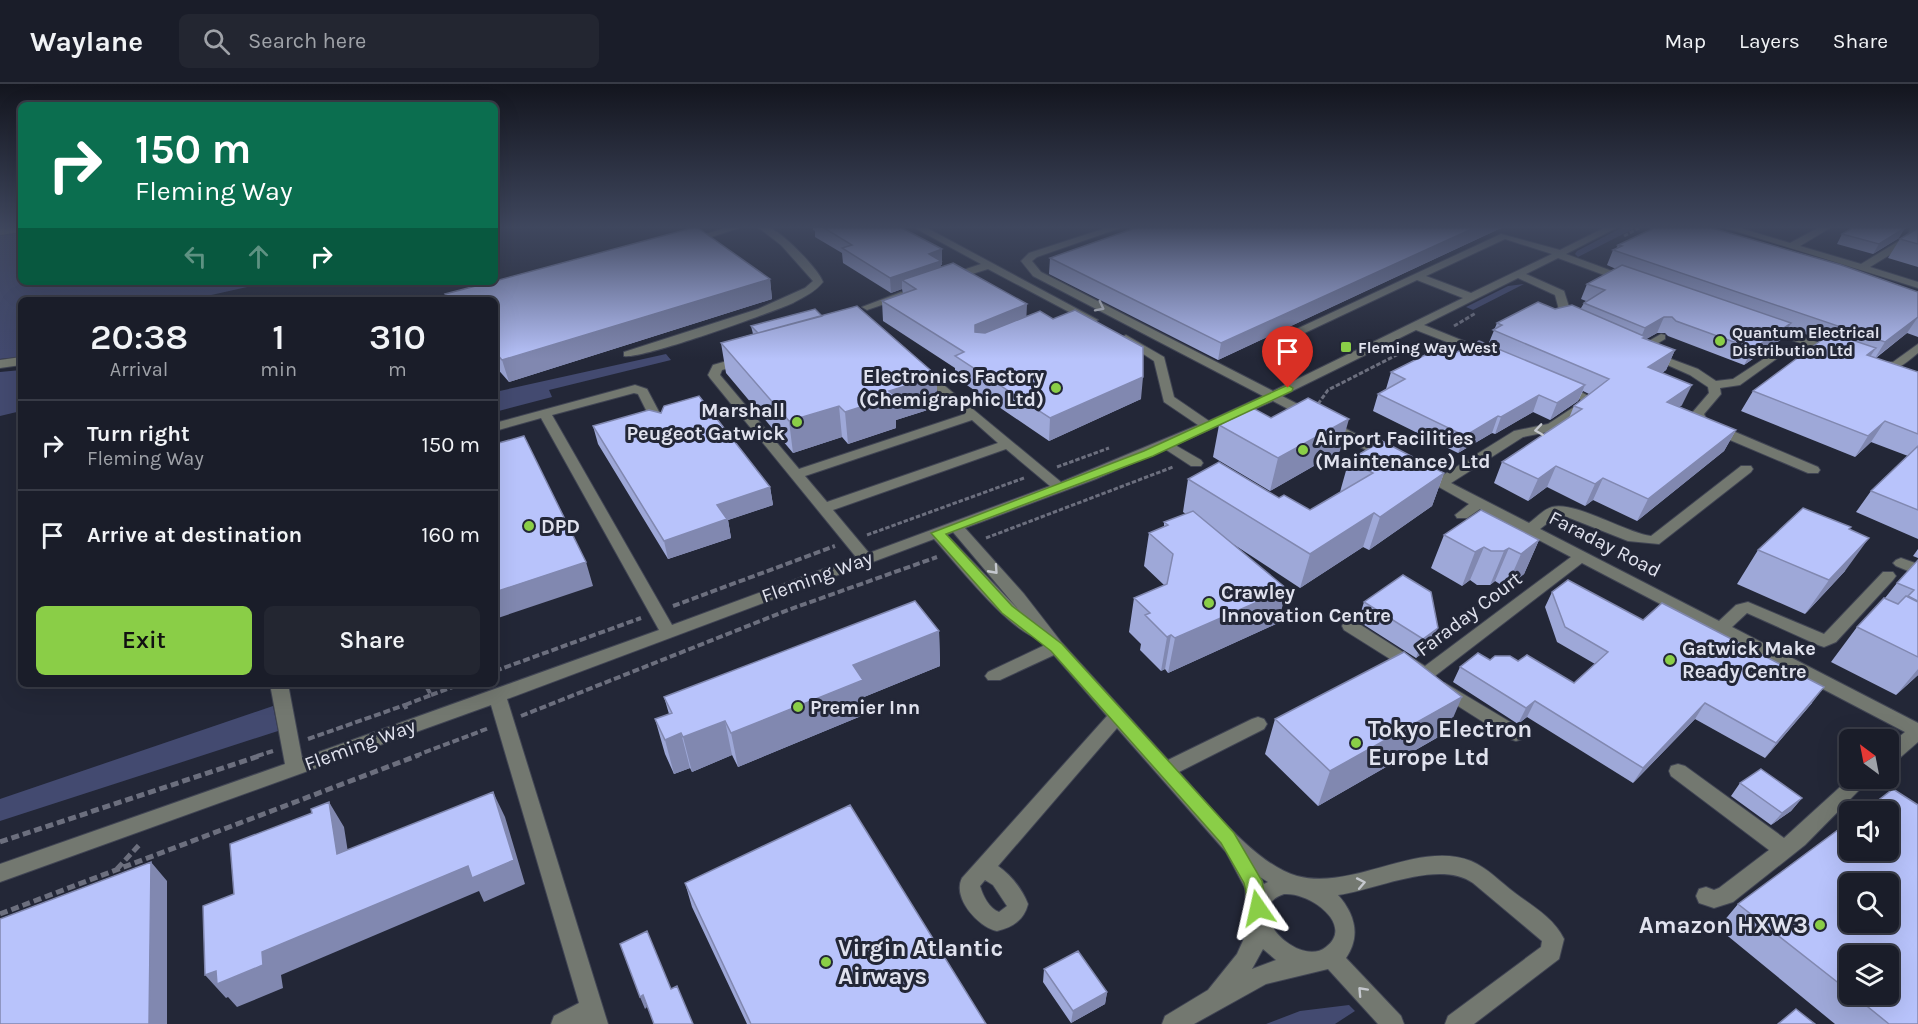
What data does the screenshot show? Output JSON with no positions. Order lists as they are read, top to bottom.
{
  "streets": {
    "street": ["Faraday Road", "Fleming Way", "Faraday Court"]
  },
  "crossings": [
    ["Faraday Road", "Fleming Way"],
    ["Faraday Road", "Faraday Court"]
  ],
  "places": {
    "other": [
      "Quantum Electrical Distribution Ltd",
      "Electronics Factory (Chemigraphic Ltd)",
      "Marshall Peugeot Gatwick",
      "Airport Facilities (Maintenance) Ltd",
      "DPD",
      "Crawley Innovation Centre",
      "Gatwick Make Ready Centre",
      "Premier Inn",
      "Tokyo Electron Europe Ltd",
      "Amazon HXW3",
      "Virgin Atlantic Airways"
    ],
    "transit": ["Fleming Way West"]
  },
  "north": "top left",
  "page": {
    "header": "Waylane",
    "search": "Search here",
    "nav": ["Map", "Layers", "Share"],
    "turn": ["150 m", "Fleming Way"],
    "eta": [
      "20:38",
      "Arrival",
      "1",
      "min",
      "310",
      "m"
    ],
    "list": [
      {
        "name": "Turn right",
        "note": "Fleming Way",
        "value": "150 m"
      },
      {
        "name": "Arrive at destination",
        "value": "160 m"
      }
    ],
    "buttons": ["Exit", "Share"]
  }
}
